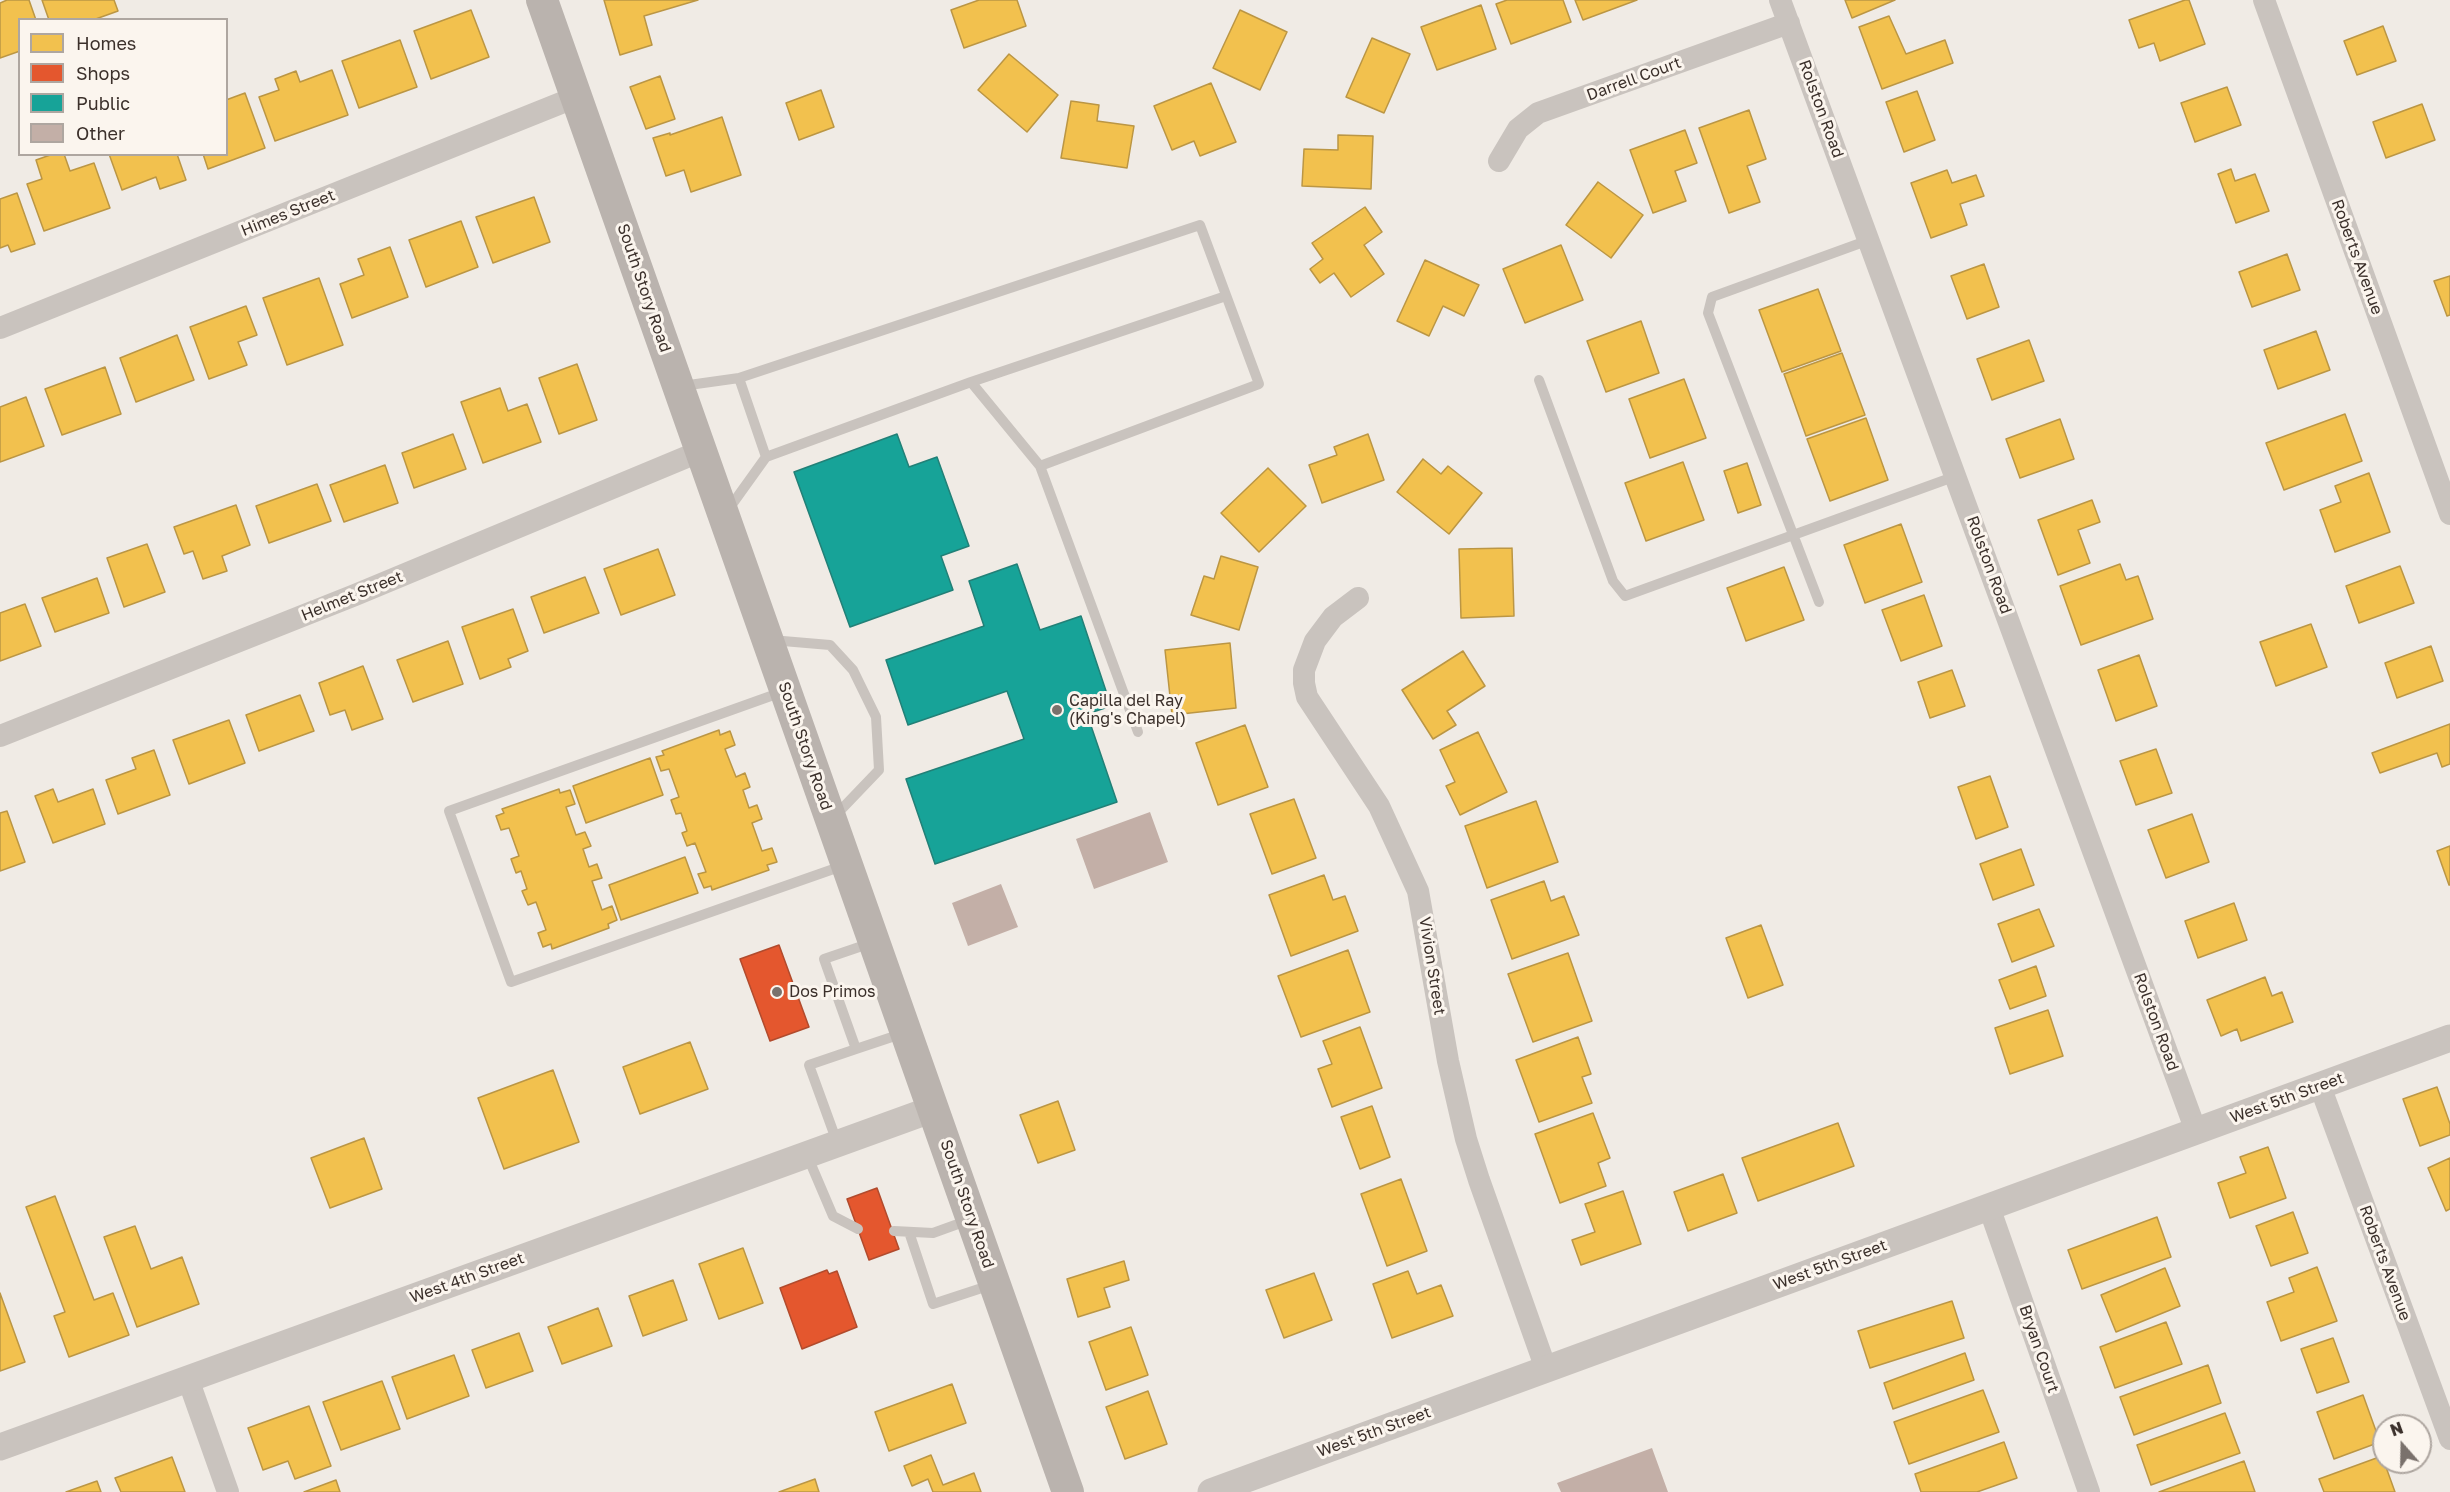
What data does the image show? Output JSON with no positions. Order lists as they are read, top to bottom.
{
  "streets": {
    "main road": ["South Story Road"],
    "street": [
      "Darrell Court",
      "Rolston Road",
      "Himes Street",
      "Roberts Avenue",
      "Helmet Street",
      "Vivion Street",
      "West 5th Street",
      "West 4th Street",
      "Bryan Court"
    ]
  },
  "crossings": [
    ["Darrell Court", "Rolston Road"],
    ["Rolston Road", "West 5th Street"],
    ["Himes Street", "South Story Road"],
    ["Roberts Avenue", "West 5th Street"],
    ["South Story Road", "Helmet Street"],
    ["South Story Road", "West 4th Street"],
    ["Vivion Street", "West 5th Street"],
    ["West 5th Street", "Bryan Court"]
  ],
  "places": ["Capilla del Ray (King's Chapel)", "Dos Primos"],
  "legend": [
    "Homes",
    "Shops",
    "Public",
    "Other"
  ],
  "north": "top"
}
